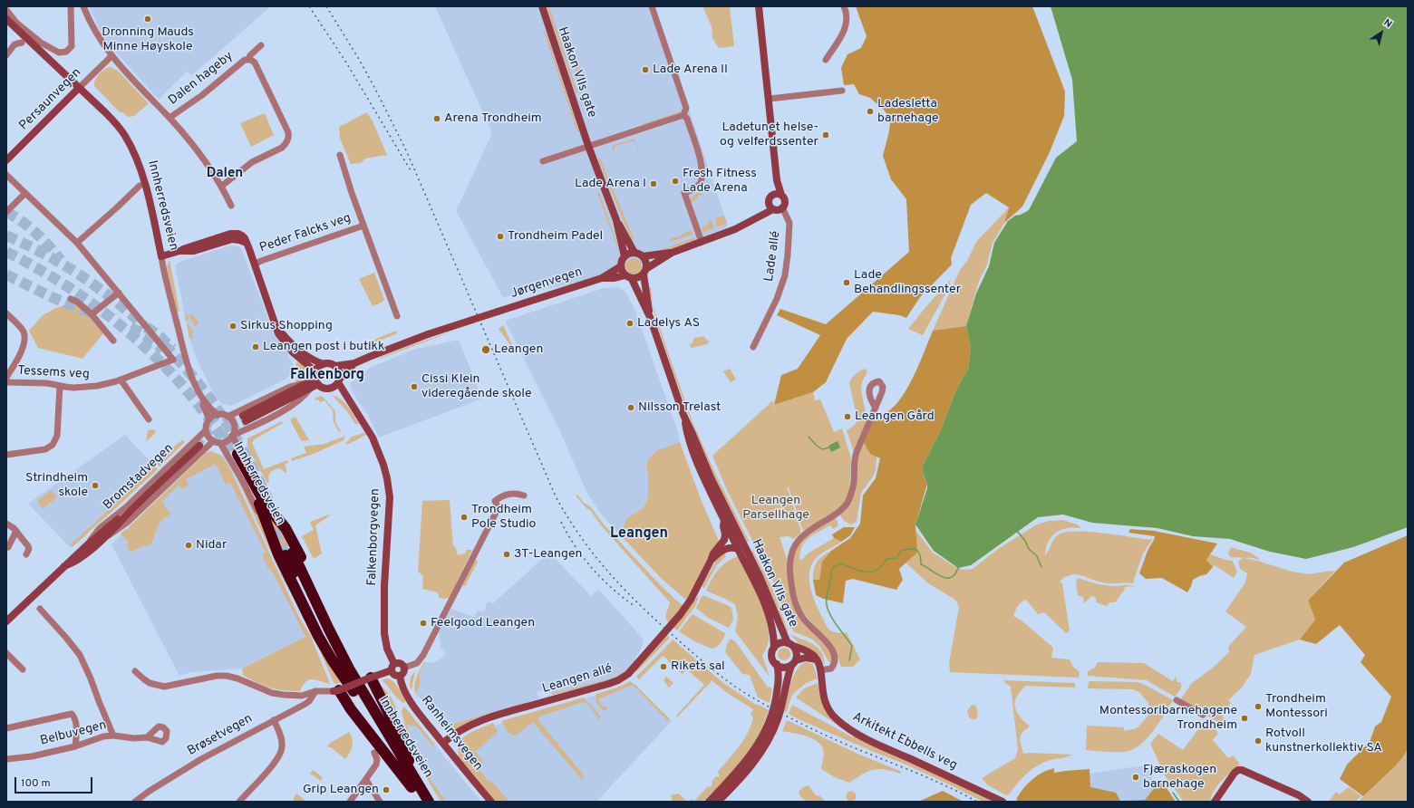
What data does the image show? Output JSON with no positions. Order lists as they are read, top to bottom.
{
  "streets": {
    "highway": ["Innherredsveien"],
    "main road": [
      "Haakon VIIs gate",
      "Persaunvegen",
      "Lade allé",
      "Jørgenvegen",
      "Bromstadvegen",
      "Falkenborgvegen",
      "Leangen allé",
      "Ranheimsvegen",
      "Arkitekt Ebbells veg"
    ],
    "street": [
      "Dalen hageby",
      "Peder Falcks veg",
      "Tessems veg",
      "Belbuvegen",
      "Brøsetvegen"
    ]
  },
  "crossings": [
    ["Haakon VIIs gate", "Lade allé"],
    ["Haakon VIIs gate", "Jørgenvegen"],
    ["Haakon VIIs gate", "Leangen allé"],
    ["Persaunvegen", "Innherredsveien"],
    ["Innherredsveien", "Bromstadvegen"],
    ["Lade allé", "Jørgenvegen"],
    ["Falkenborgvegen", "Ranheimsvegen"],
    ["Leangen allé", "Ranheimsvegen"]
  ],
  "districts": ["Dalen", "Falkenborg", "Leangen"],
  "parks": ["Leangen Parsellhage"],
  "places": [
    "Dronning Mauds Minne Høyskole",
    "Lade Arena II",
    "Ladesletta barnehage",
    "Arena Trondheim",
    "Ladetunet helse- og velferdssenter",
    "Fresh Fitness Lade Arena",
    "Lade Arena I",
    "Trondheim Padel",
    "Lade Behandlingssenter",
    "Ladelys AS",
    "Sirkus Shopping",
    "Leangen post i butikk",
    "Leangen",
    "Cissi Klein videregående skole",
    "Nilsson Trelast",
    "Leangen Gård",
    "Strindheim skole",
    "Trondheim Pole Studio",
    "Nidar",
    "3T-Leangen",
    "Feelgood Leangen",
    "Rikets sal",
    "Trondheim Montessori",
    "Montessoribarnehagene Trondheim",
    "Rotvoll kunstnerkollektiv SA",
    "Fjæraskogen barnehage",
    "Grip Leangen"
  ],
  "scale_bar": "100 m",
  "north": "top right"
}
